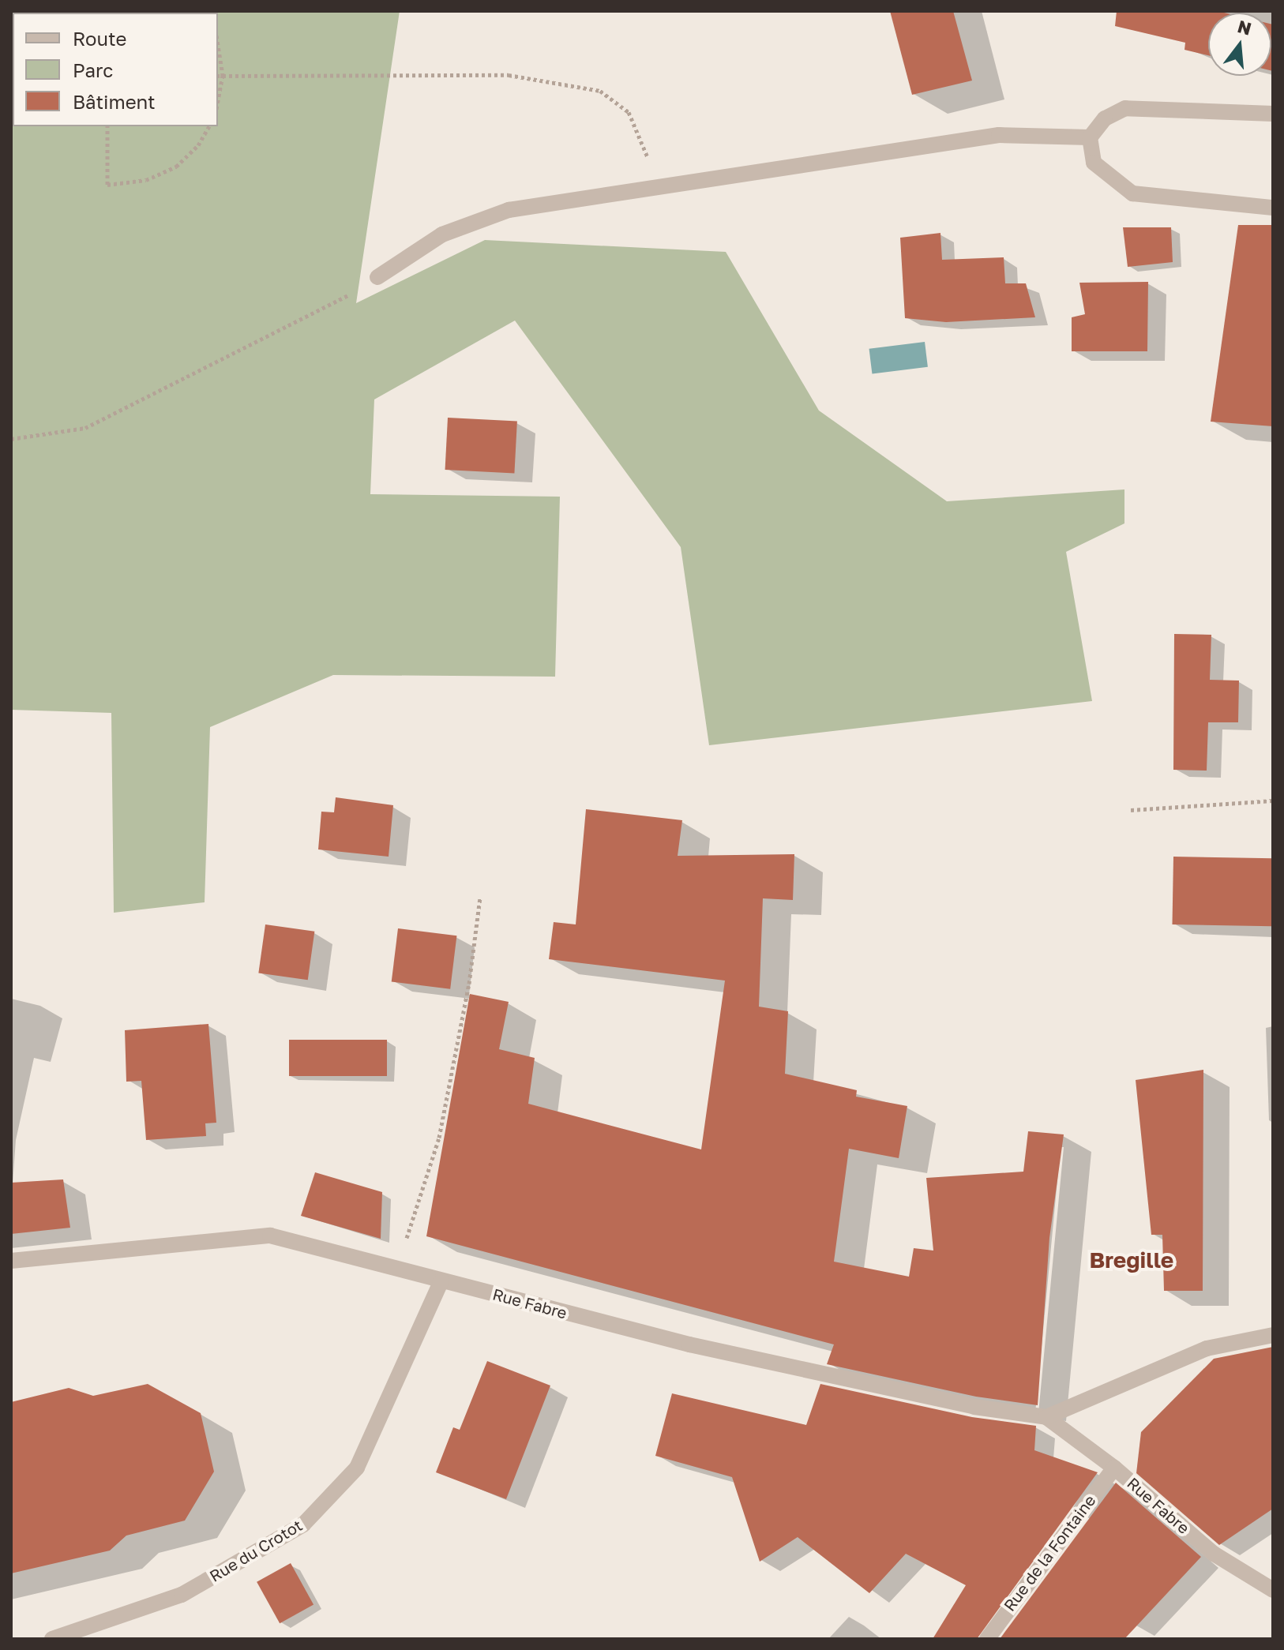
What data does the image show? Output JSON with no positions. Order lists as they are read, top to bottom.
{
  "streets": {
    "street": ["Rue Fabre", "Rue du Crotot", "Rue de la Fontaine"]
  },
  "crossings": [
    ["Rue Fabre", "Rue du Crotot"],
    ["Rue Fabre", "Rue de la Fontaine"]
  ],
  "districts": ["Bregille"],
  "legend": ["Route", "Parc", "Bâtiment"],
  "north": "top"
}
